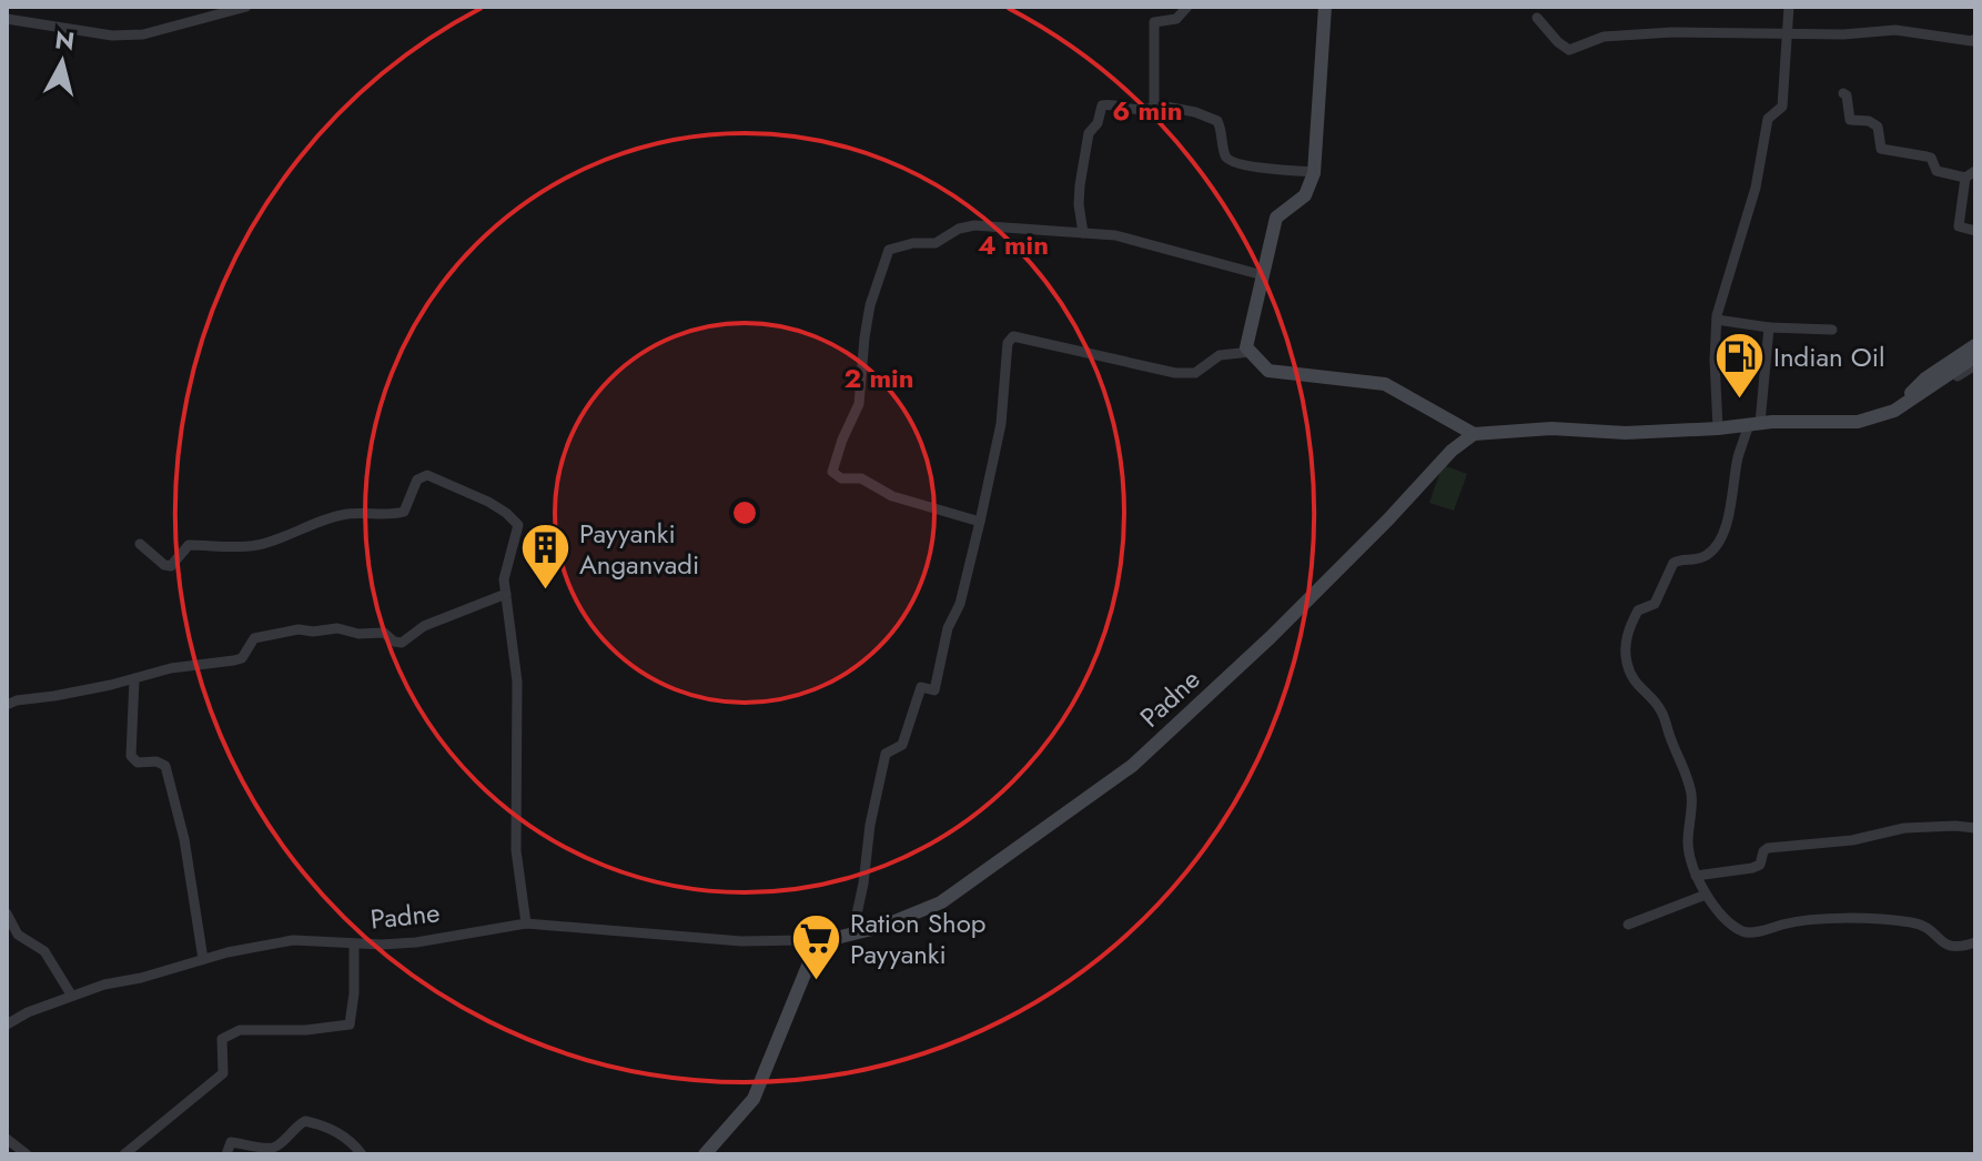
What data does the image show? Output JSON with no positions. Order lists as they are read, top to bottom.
{
  "streets": {
    "main road": ["Padne"]
  },
  "places": {
    "fuel station": ["Indian Oil"],
    "building": ["Payyanki Anganvadi"],
    "supermarket": ["Ration Shop Payyanki"]
  },
  "north": "top",
  "rings": ["6 min", "4 min", "2 min"]
}
